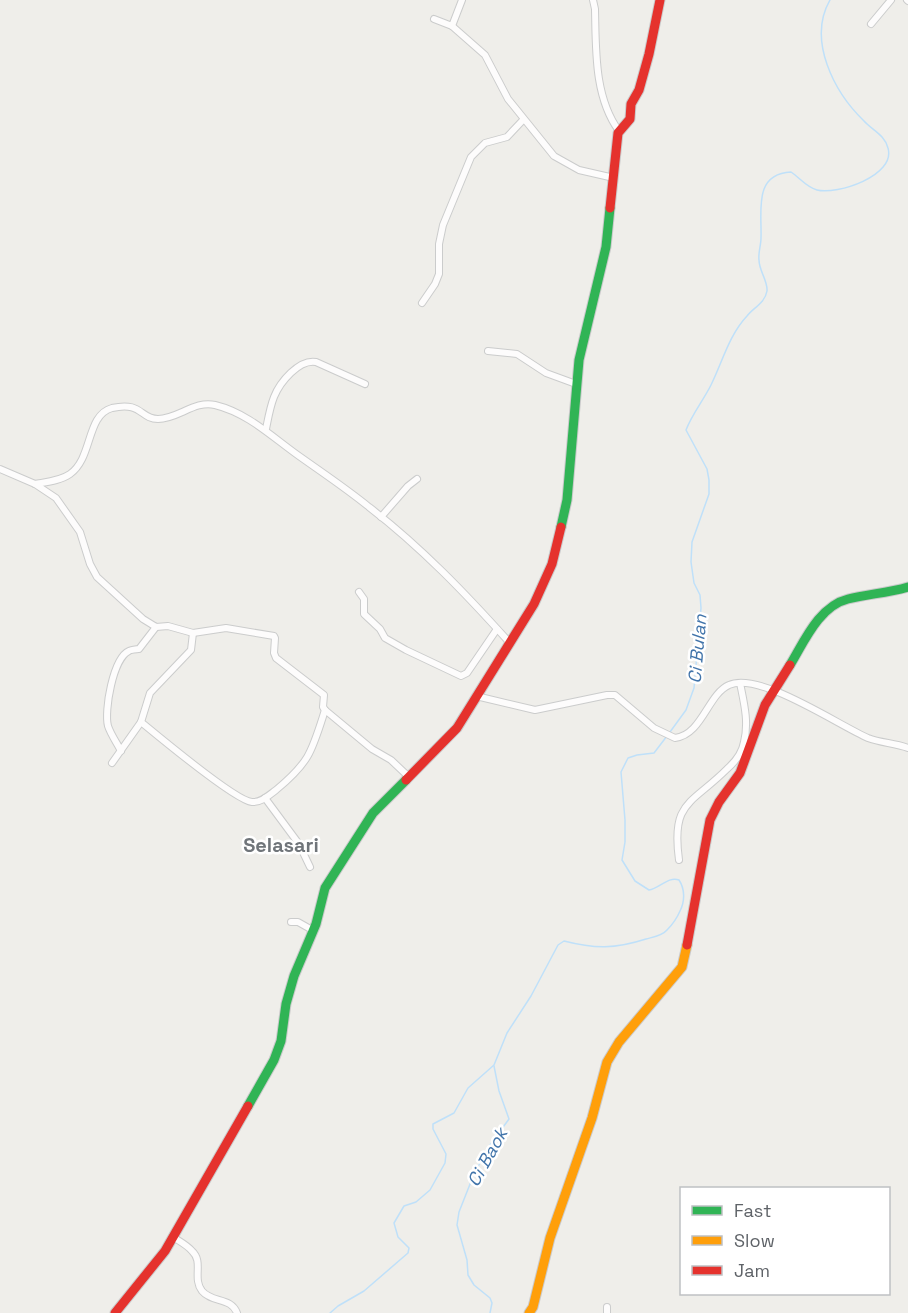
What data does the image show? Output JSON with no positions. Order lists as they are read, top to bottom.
{
  "districts": ["Selasari"],
  "water": ["Ci Bulan", "Ci Baok"],
  "legend": ["Fast", "Slow", "Jam"]
}
